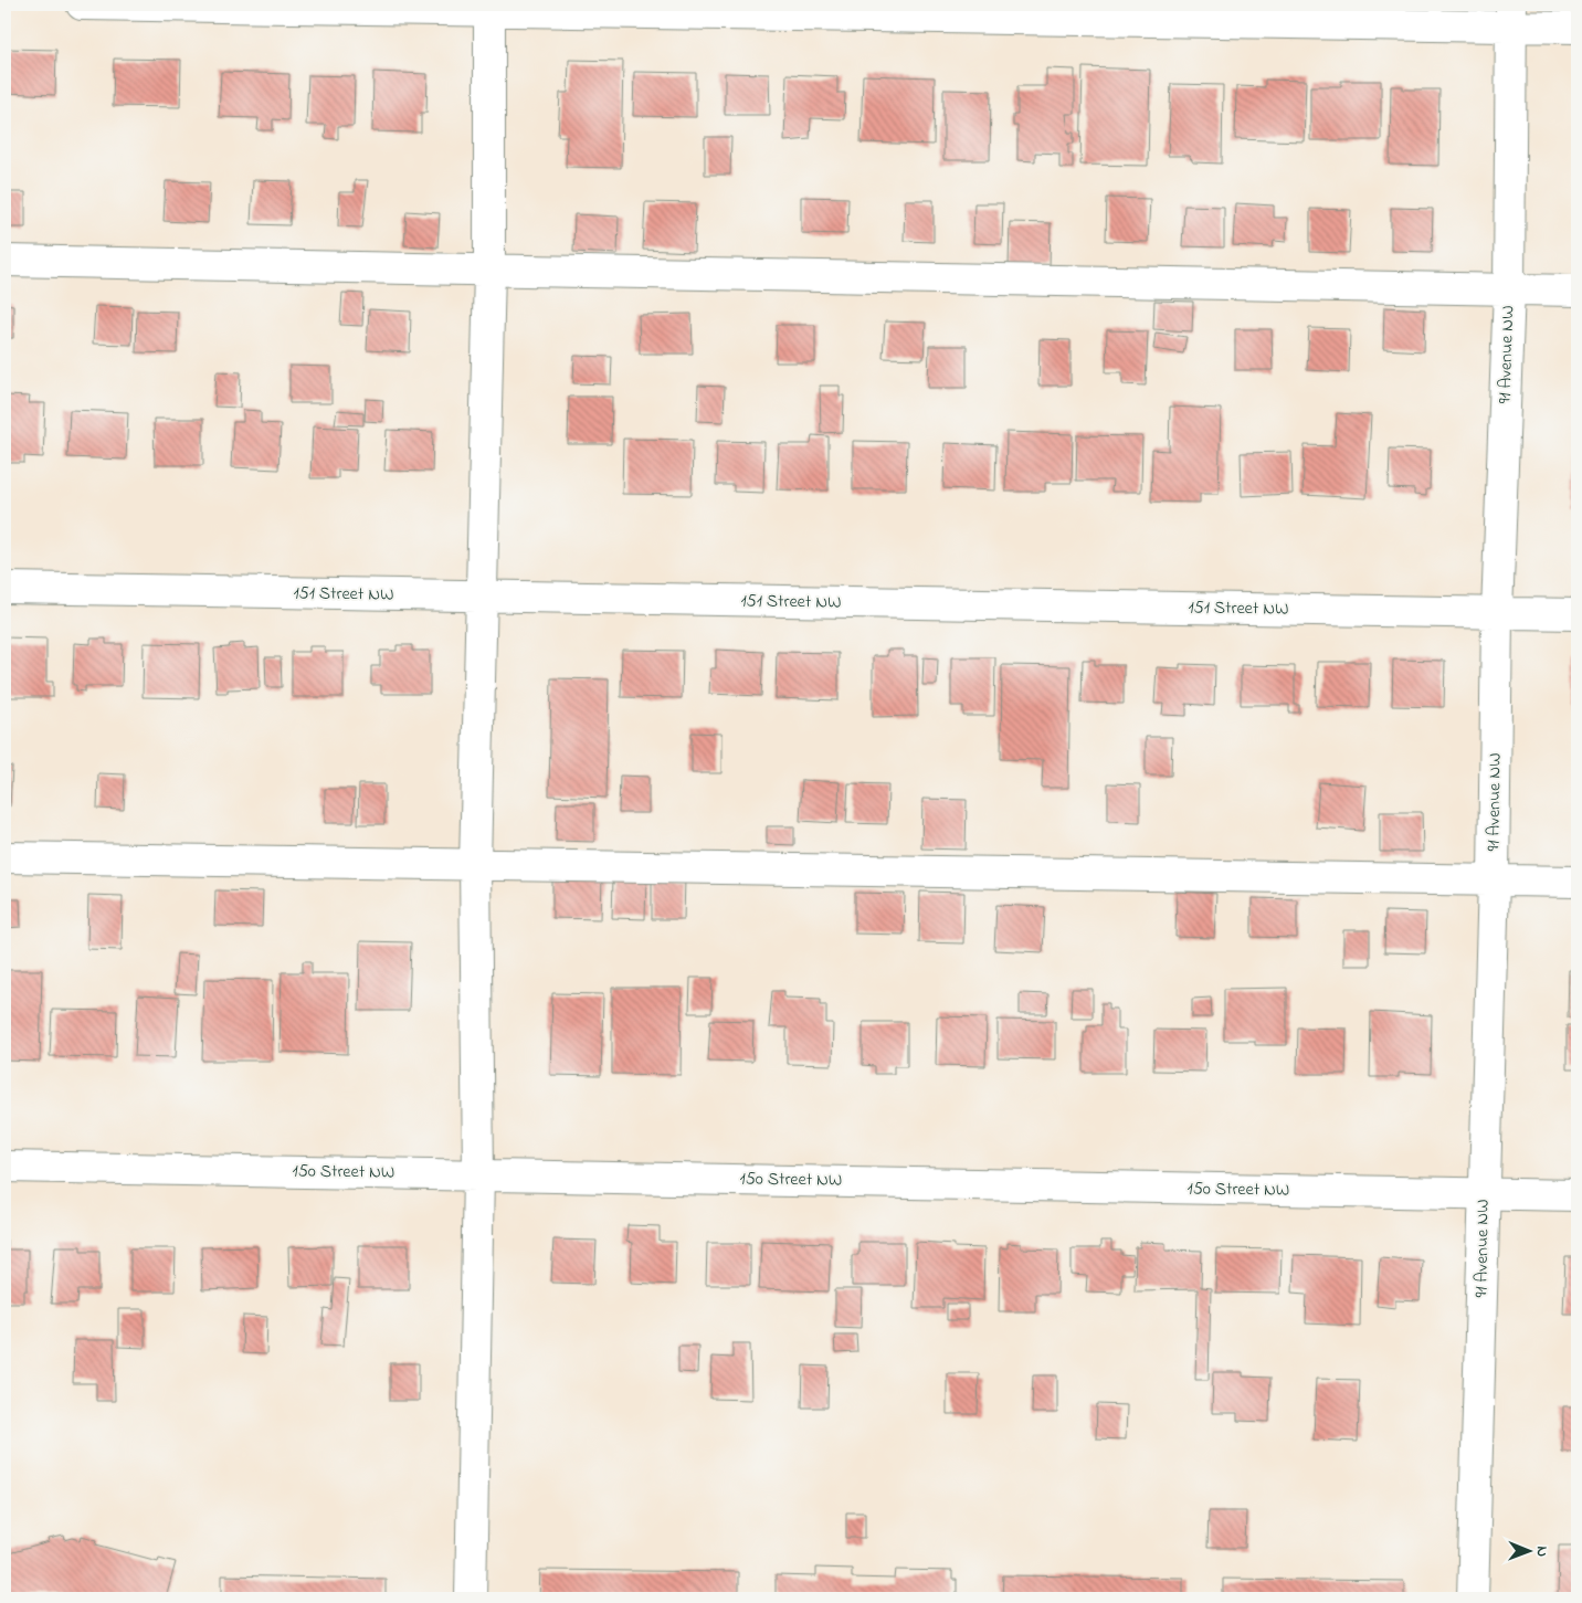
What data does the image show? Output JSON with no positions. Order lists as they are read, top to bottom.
{
  "streets": {
    "street": ["91 Avenue NW", "151 Street NW", "150 Street NW"]
  },
  "crossings": [
    ["91 Avenue NW", "151 Street NW"],
    ["91 Avenue NW", "150 Street NW"]
  ],
  "north": "right"
}
